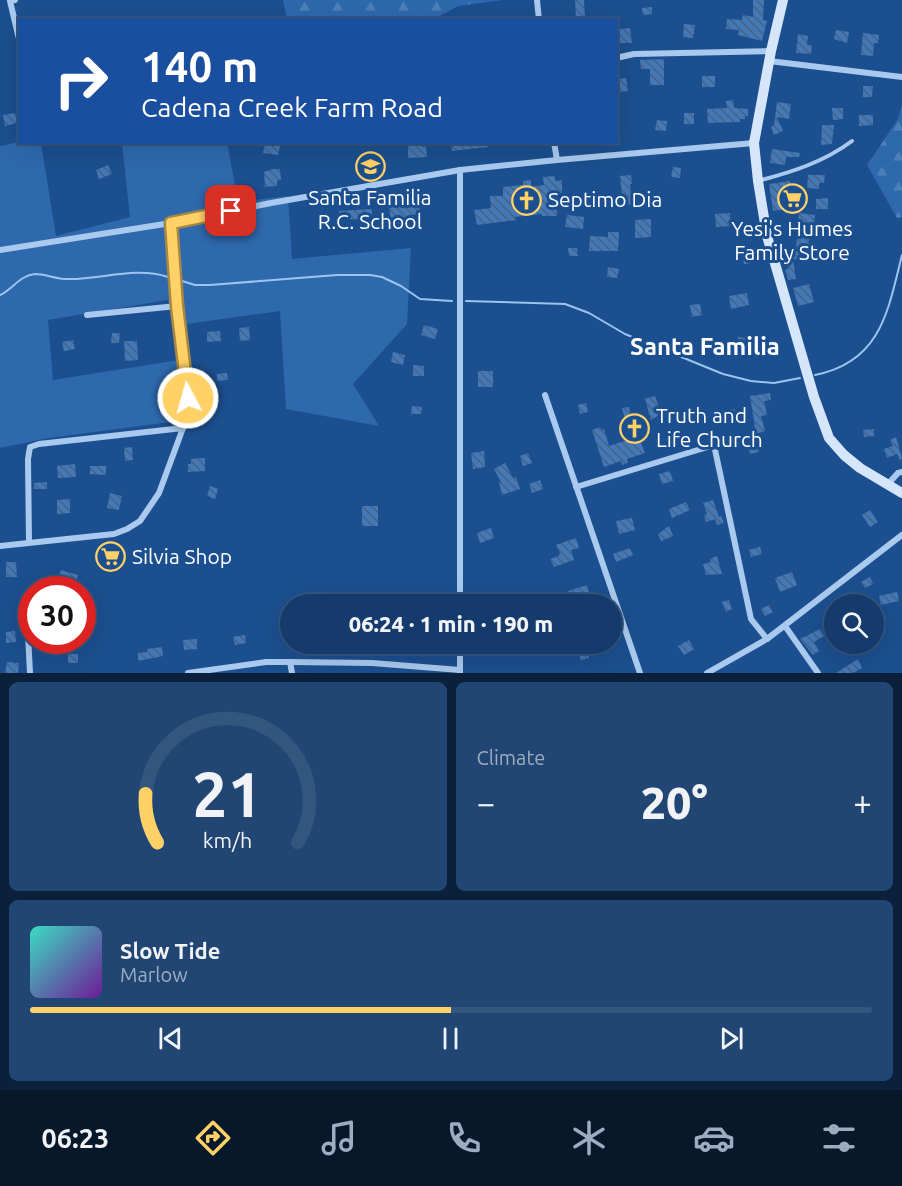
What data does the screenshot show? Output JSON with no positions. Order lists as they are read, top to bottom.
{
  "districts": ["Santa Familia"],
  "places": {
    "school or university": ["Santa Familia R.C. School"],
    "supermarket": ["Yesi's Humes Family Store", "Silvia Shop"],
    "church": ["Septimo Dia", "Truth and Life Church"]
  },
  "page": {
    "turn": ["140 m", "Cadena Creek Farm Road"],
    "limit": "30",
    "trip": "06:24 · 1 min · 190 m",
    "tile": "Climate",
    "heat": ["−", "20°", "+"],
    "song": ["Slow Tide", "Marlow"],
    "tabs": "06:23",
    "gauge": ["21", "km/h"]
  }
}
